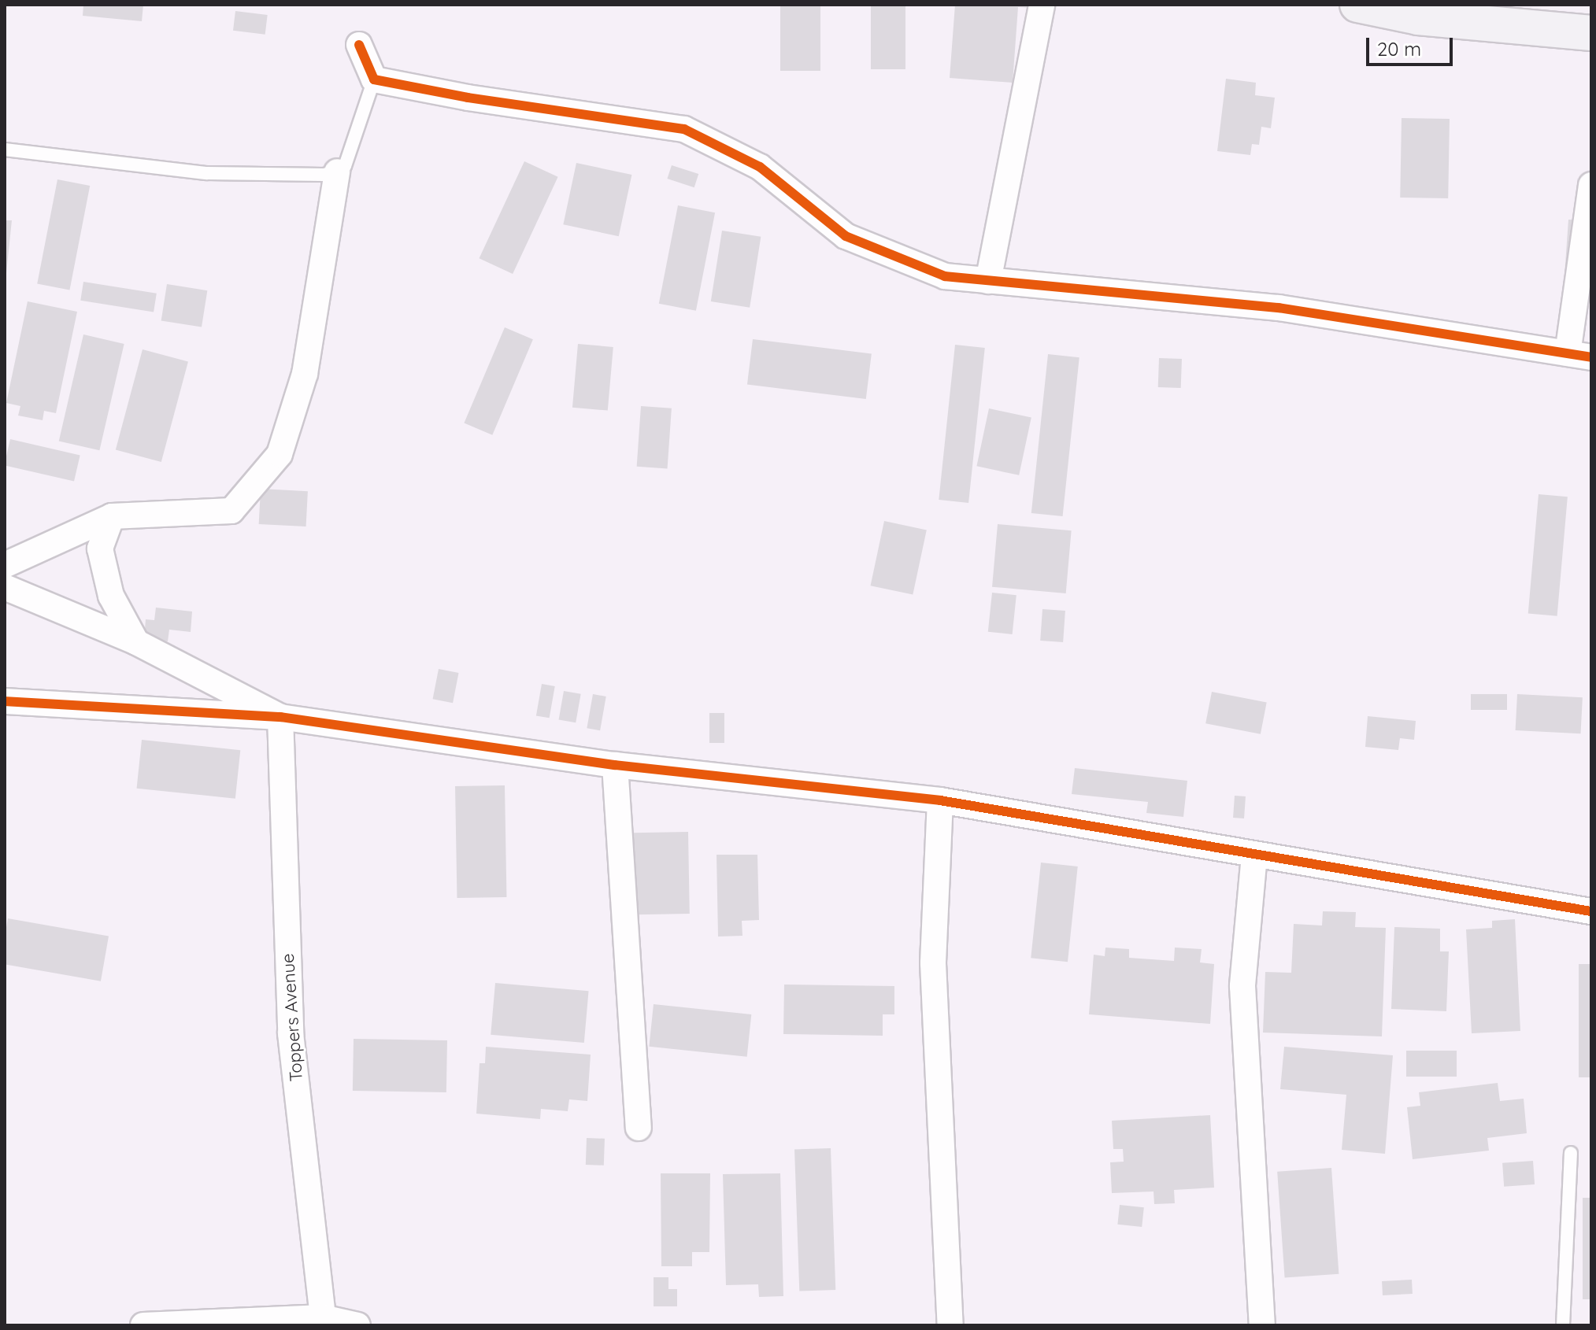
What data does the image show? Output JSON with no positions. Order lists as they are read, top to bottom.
{
  "streets": {
    "street": ["Toppers Avenue"]
  },
  "scale_bar": "20 m"
}
